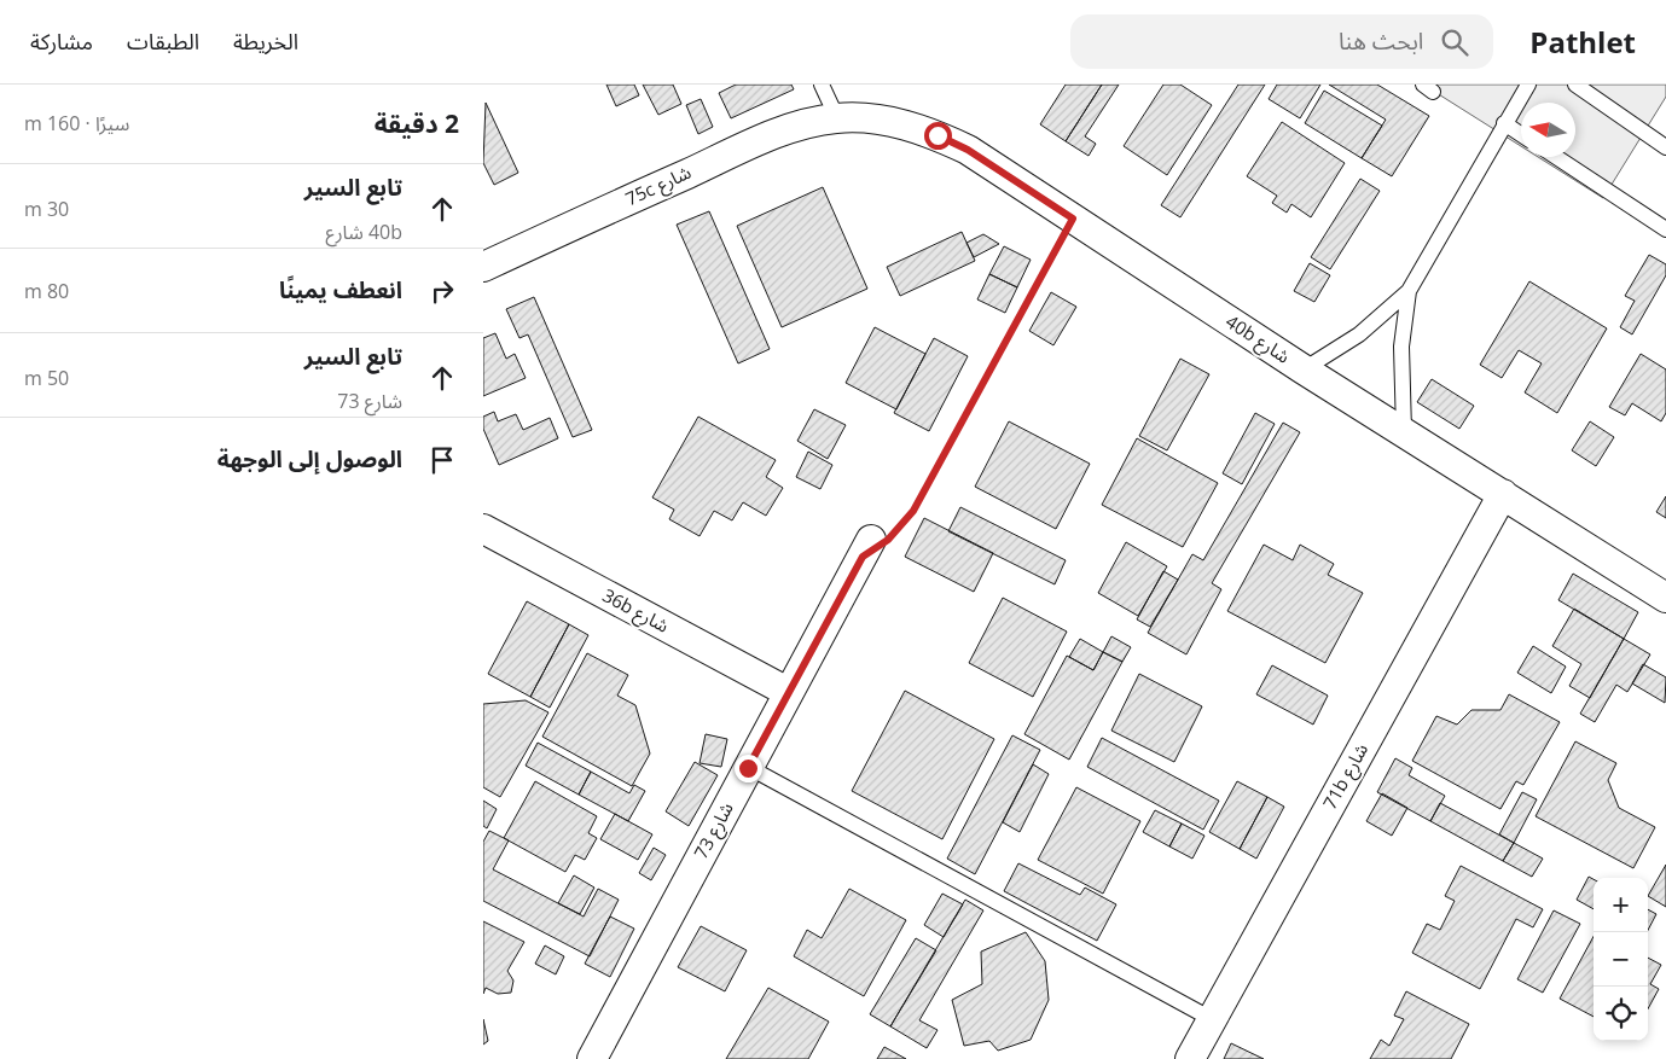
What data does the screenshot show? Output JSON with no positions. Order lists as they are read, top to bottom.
{
  "streets": {
    "street": [
      "75c شارع",
      "40b شارع",
      "36b شارع",
      "71b شارع",
      "شارع 73"
    ]
  },
  "crossings": [
    ["75c شارع", "40b شارع"],
    ["40b شارع", "71b شارع"],
    ["36b شارع", "شارع 73"]
  ],
  "north": "left",
  "page": {
    "header": "Pathlet",
    "search": "ابحث هنا",
    "nav": ["الخريطة", "الطبقات", "مشاركة"],
    "heading": ["2 دقيقة", "سيرًا · 160 m"],
    "list": [
      ["تابع السير", "40b شارع", "30 m"],
      ["انعطف يمينًا", "80 m"],
      ["تابع السير", "شارع 73", "50 m"],
      "الوصول إلى الوجهة"
    ],
    "map_buttons": ["+", "−"]
  }
}
